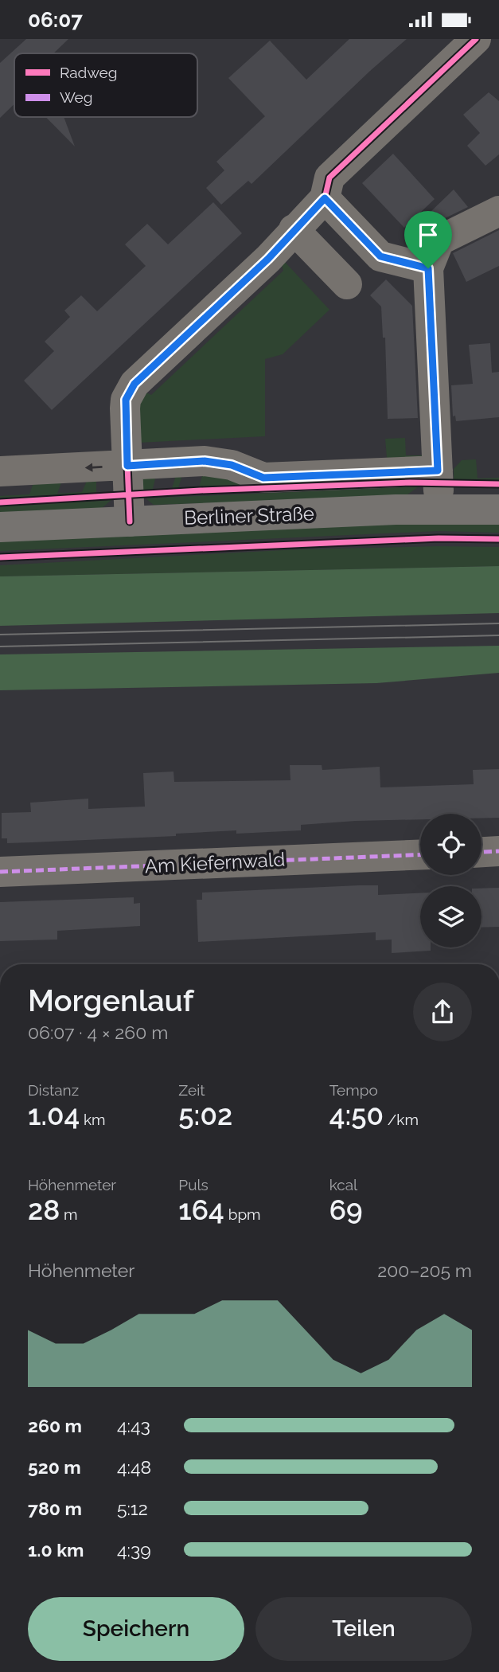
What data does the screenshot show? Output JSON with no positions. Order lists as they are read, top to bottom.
{
  "streets": {
    "main road": ["Berliner Straße"],
    "street": ["Am Kiefernwald"]
  },
  "legend": ["Radweg", "Weg"],
  "page": {
    "status": "06:07",
    "heading": ["Morgenlauf", "06:07 · 4 × 260 m"],
    "stats": [
      ["Distanz", "1.04 km"],
      ["Zeit", "5:02"],
      ["Tempo", "4:50 /km"],
      ["Höhenmeter", "28 m"],
      ["Puls", "164 bpm"],
      ["kcal", "69"]
    ],
    "chart": ["Höhenmeter", "200–205 m"],
    "list": [
      {
        "name": "260 m",
        "note": "4:43"
      },
      {
        "name": "520 m",
        "note": "4:48"
      },
      {
        "name": "780 m",
        "note": "5:12"
      },
      {
        "name": "1.0 km",
        "note": "4:39"
      }
    ],
    "buttons": ["Speichern", "Teilen"]
  }
}
